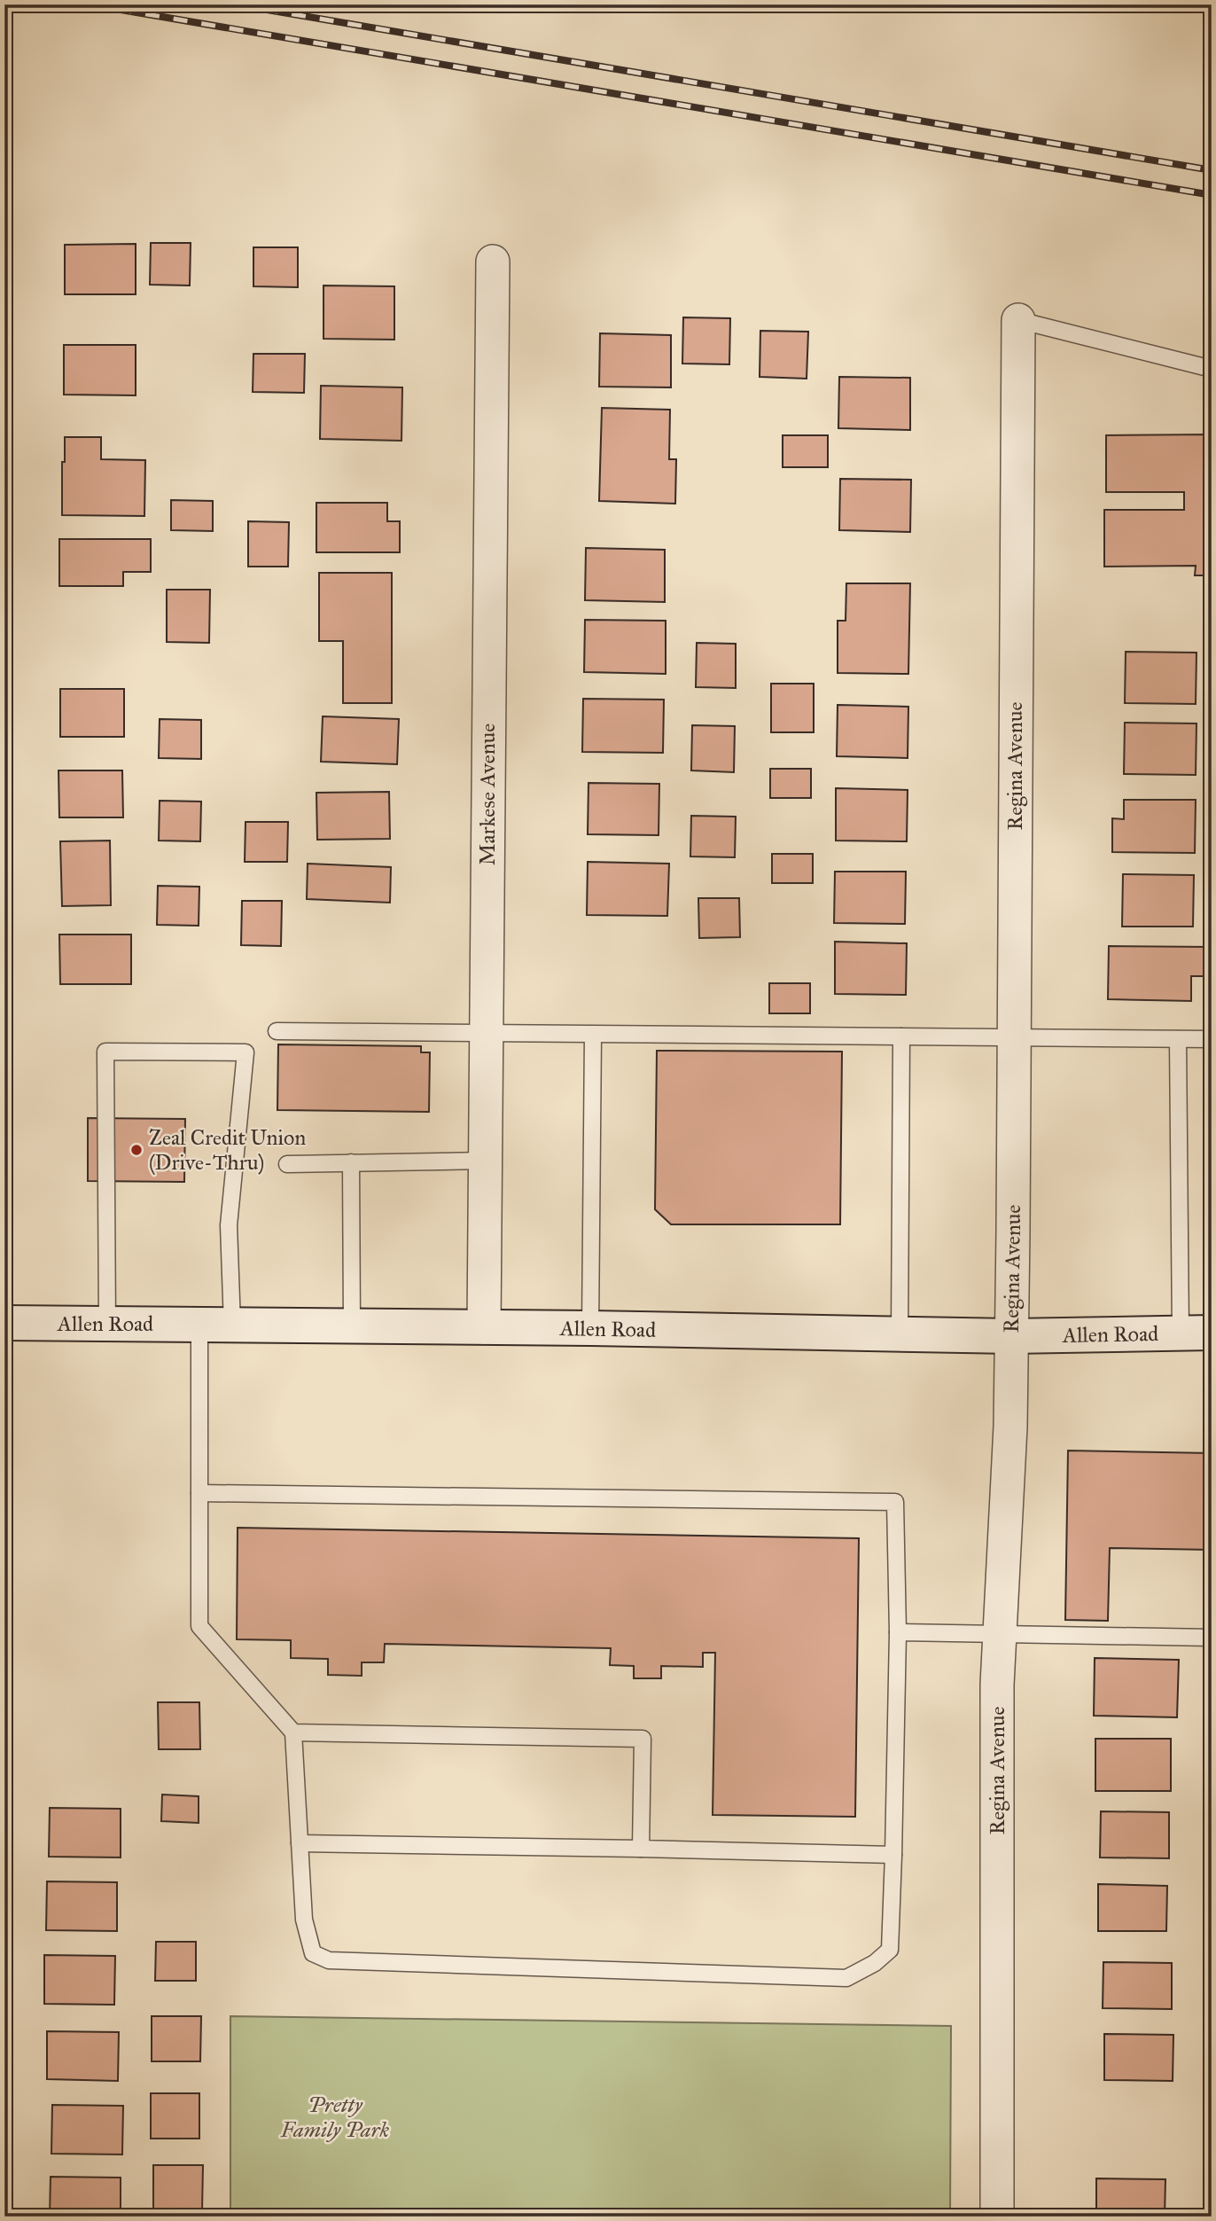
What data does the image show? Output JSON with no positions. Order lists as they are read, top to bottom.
{
  "streets": {
    "main road": ["Allen Road"],
    "street": ["Regina Avenue", "Markese Avenue"]
  },
  "crossings": [
    ["Regina Avenue", "Allen Road"],
    ["Markese Avenue", "Allen Road"]
  ],
  "parks": ["Pretty Family Park"],
  "places": ["Zeal Credit Union (Drive-Thru)"]
}
